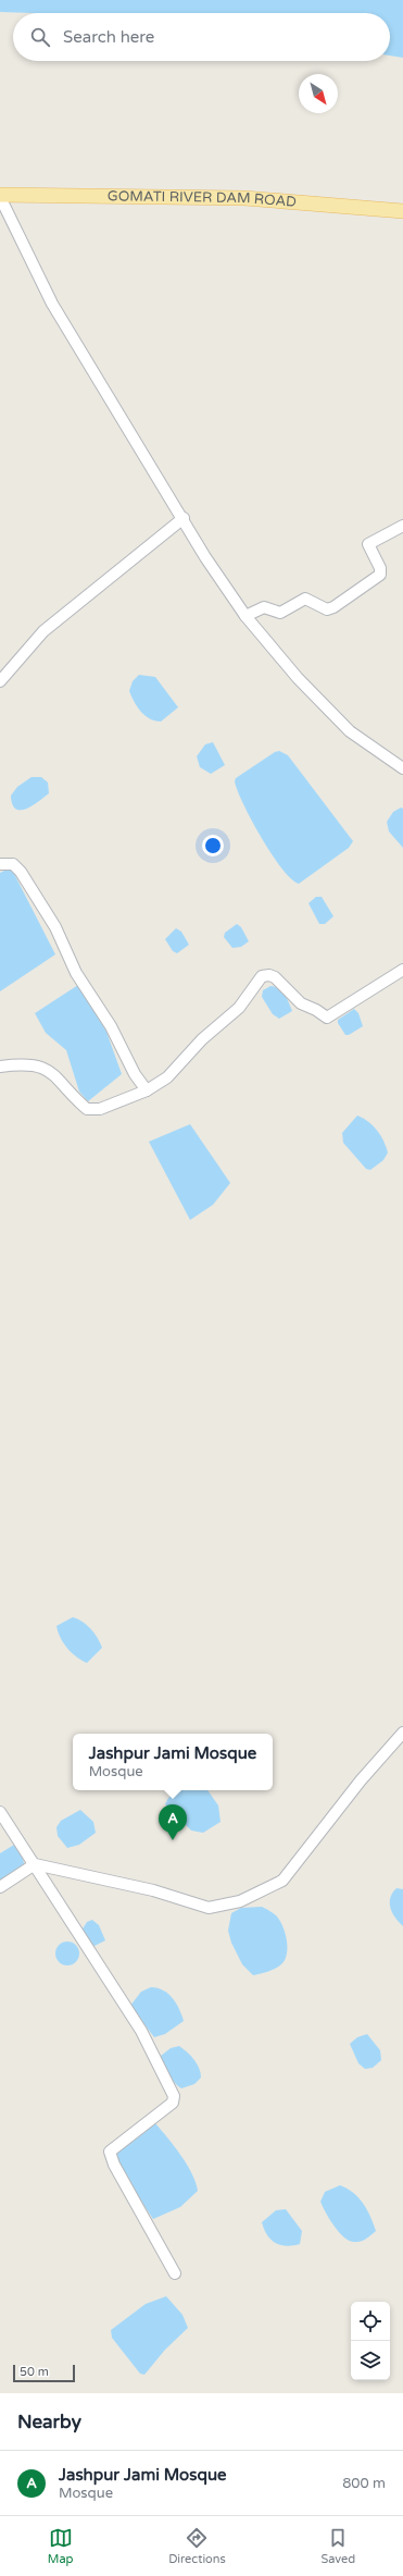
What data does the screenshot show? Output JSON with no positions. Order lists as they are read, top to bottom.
{
  "streets": {
    "main road": ["GOMATI RIVER DAM ROAD"]
  },
  "scale_bar": "50 m",
  "north": "bottom right",
  "page": {
    "search": "Search here",
    "popup": ["Jashpur Jami Mosque", "Mosque"],
    "pins": "A",
    "scale": "50 m",
    "heading": "Nearby",
    "list": [
      {
        "mark": "A",
        "name": "Jashpur Jami Mosque",
        "note": "Mosque",
        "value": "800 m"
      }
    ],
    "nav": ["Map", "Directions", "Saved"]
  }
}
